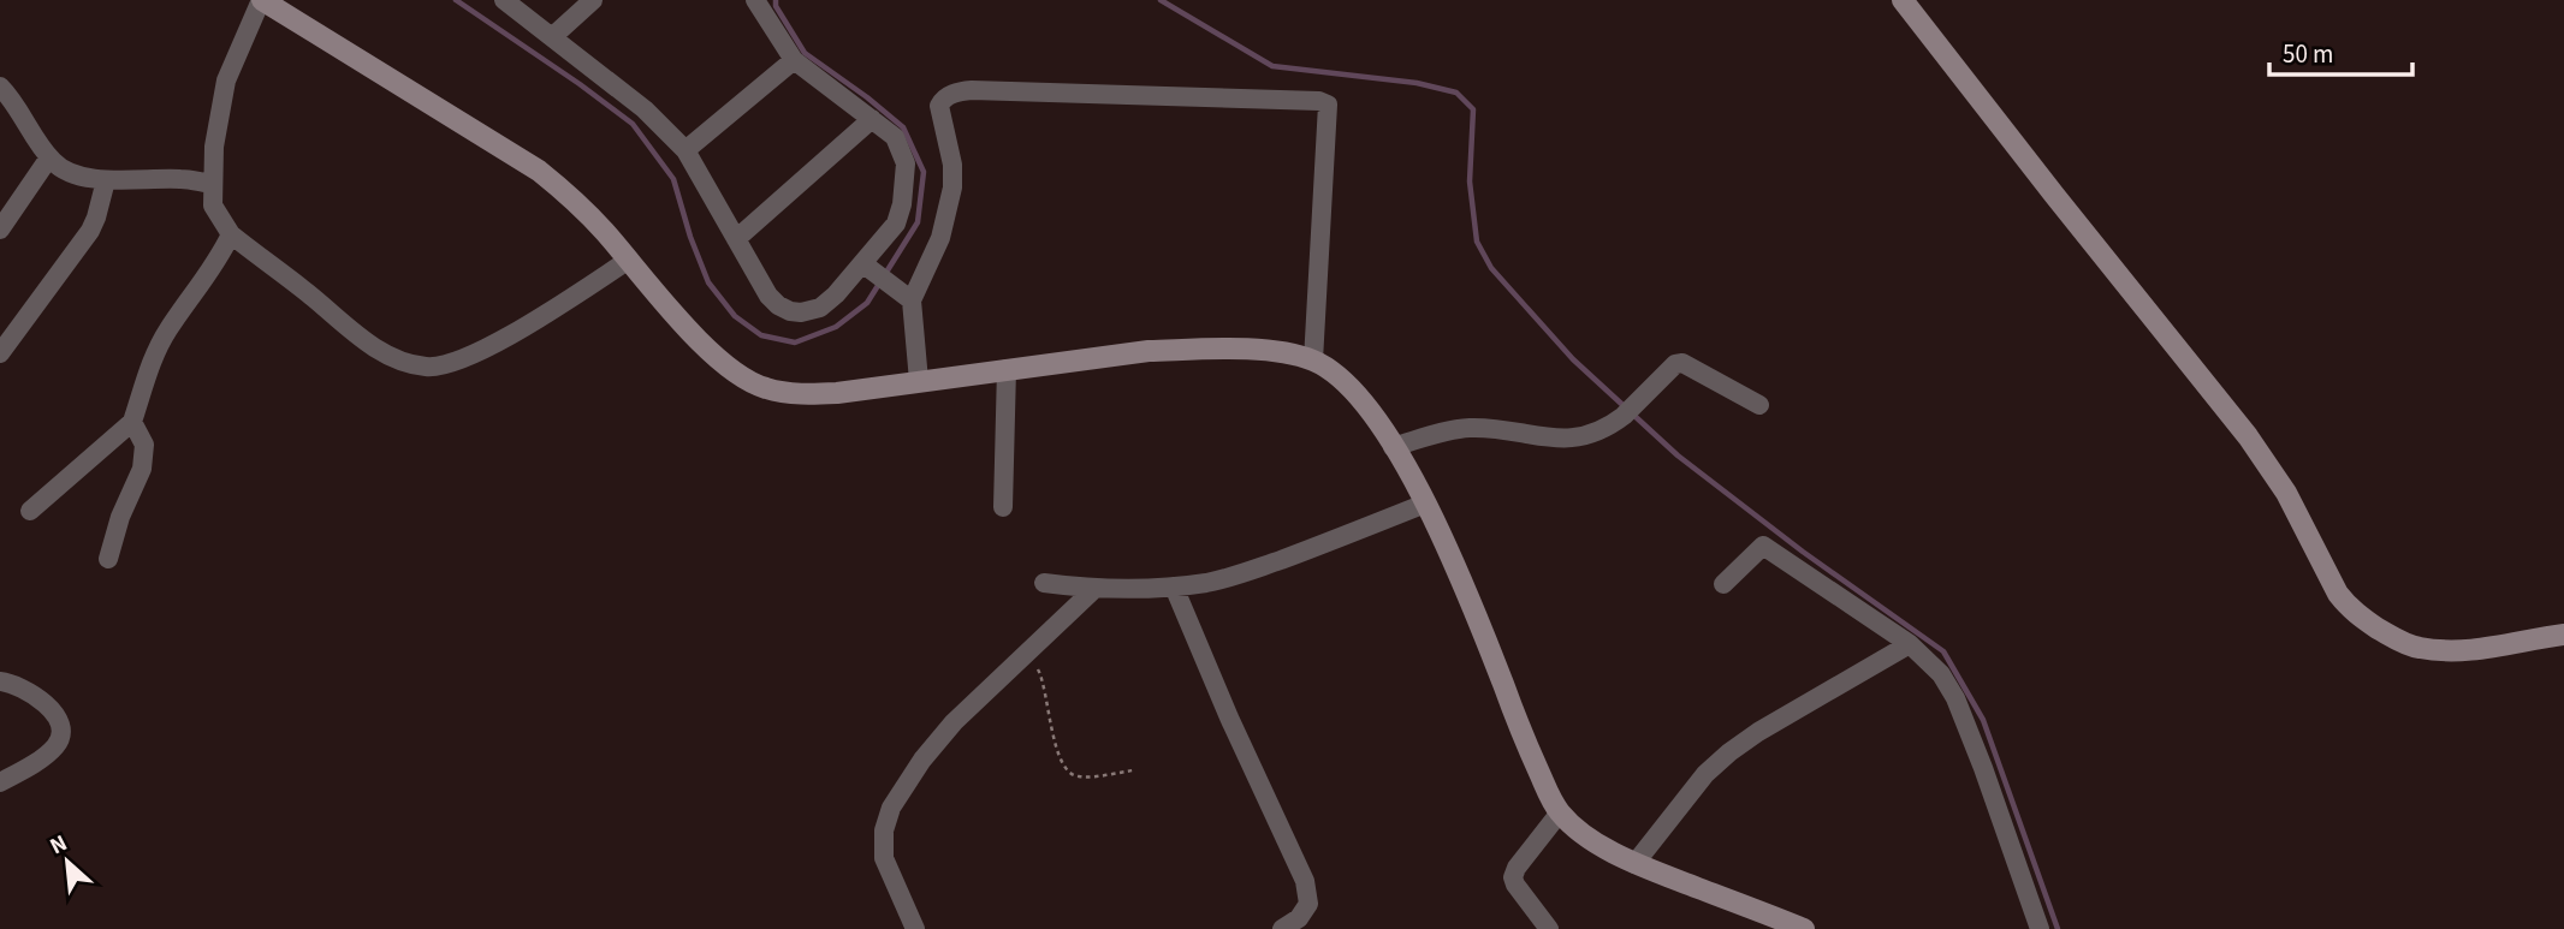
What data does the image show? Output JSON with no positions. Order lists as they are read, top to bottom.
{
  "scale_bar": "50 m",
  "north": "top left"
}
